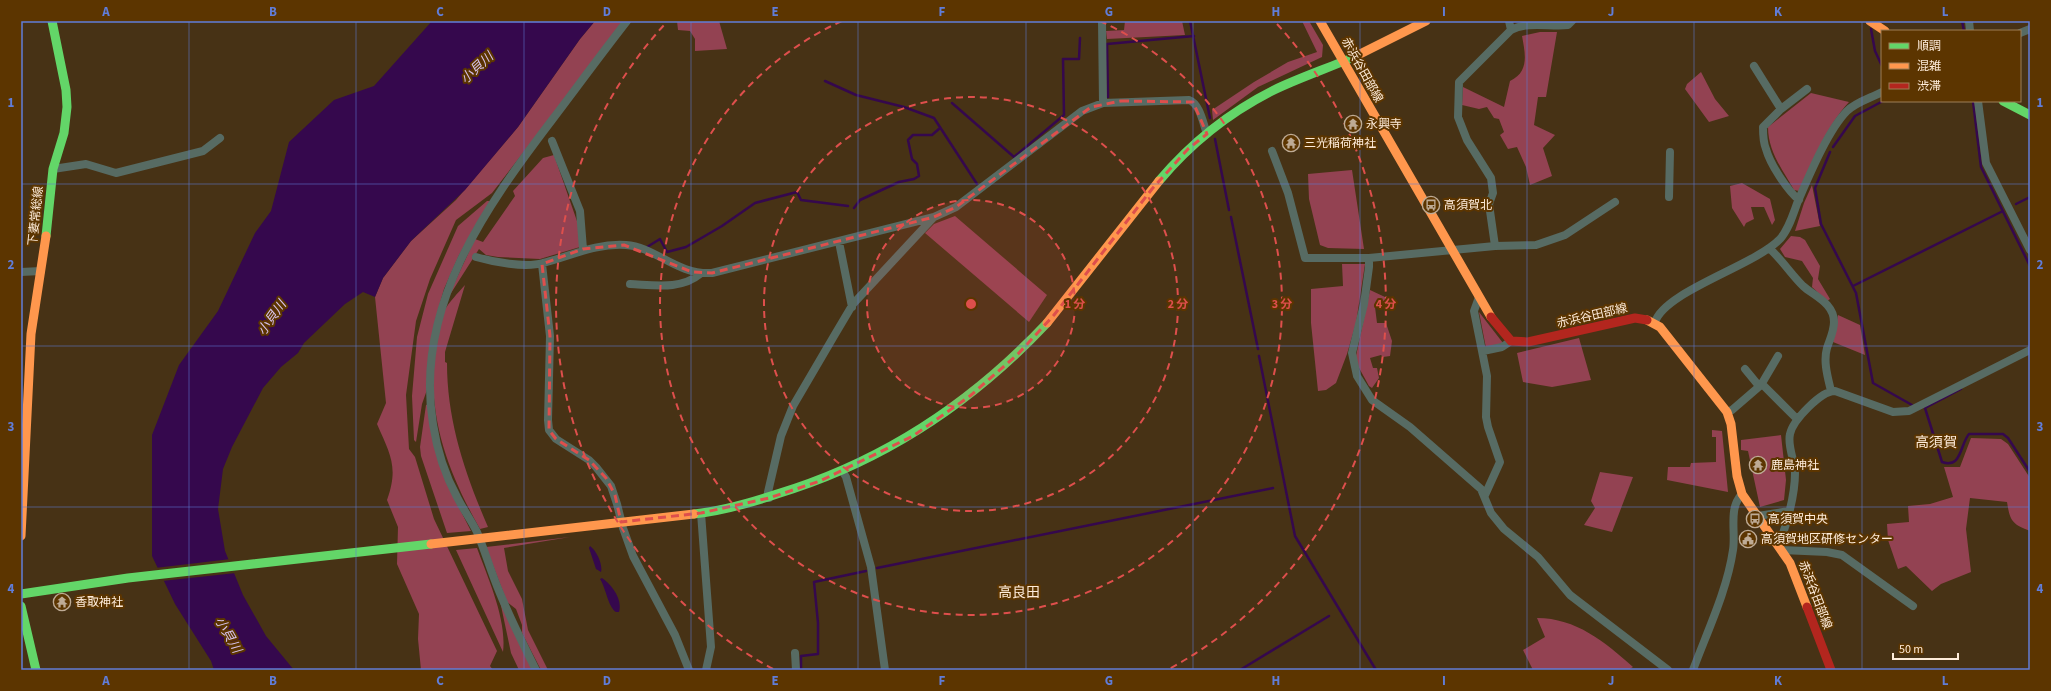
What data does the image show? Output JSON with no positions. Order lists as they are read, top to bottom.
{
  "streets": {
    "main road": ["赤浜谷田部線", "下妻常総線"]
  },
  "districts": ["高須賀", "高良田"],
  "water": ["小貝川"],
  "places": {
    "temple": [
      "永興寺",
      "三光稲荷神社",
      "鹿島神社",
      "香取神社"
    ],
    "bus stop": ["高須賀北", "高須賀中央"],
    "public building": ["高須賀地区研修センター"]
  },
  "legend": ["順調", "混雑", "渋滞"],
  "scale_bar": "50 m",
  "grid": {
    "columns": [
      "A",
      "B",
      "C",
      "D",
      "E",
      "F",
      "G",
      "H",
      "I",
      "J",
      "K",
      "L"
    ],
    "rows": [
      "1",
      "2",
      "3",
      "4"
    ]
  },
  "rings": [
    "1 分",
    "2 分",
    "3 分",
    "4 分"
  ]
}
